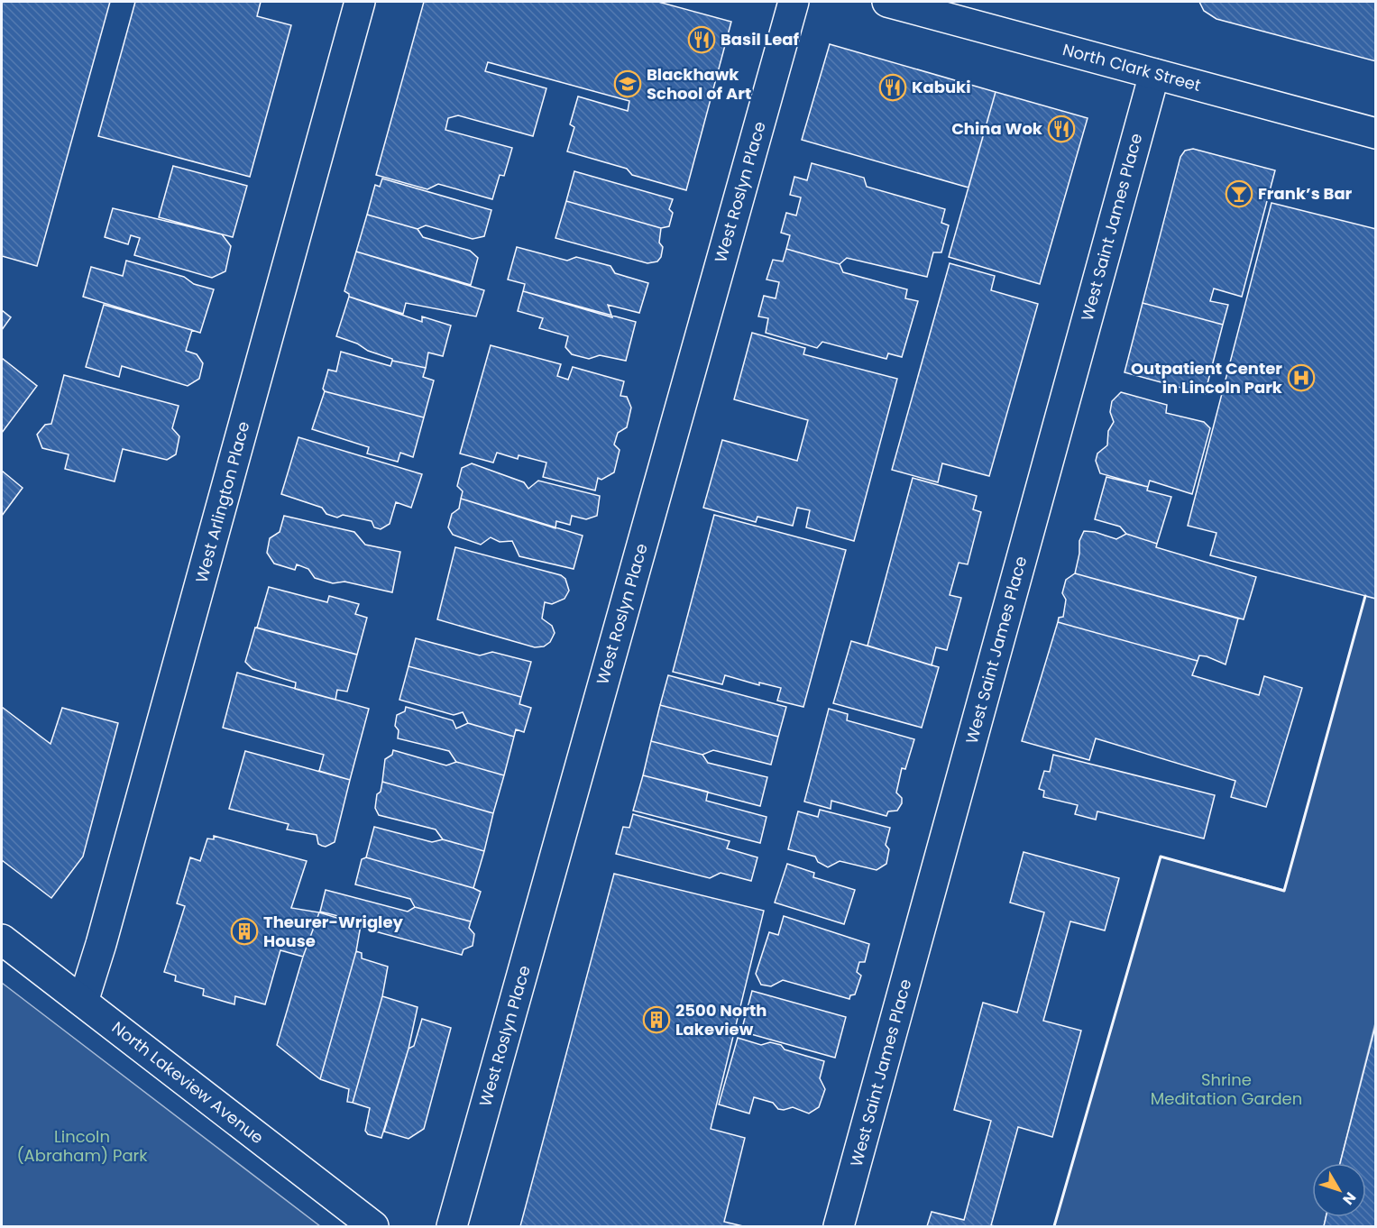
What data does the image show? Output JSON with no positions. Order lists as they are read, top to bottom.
{
  "streets": {
    "street": [
      "North Clark Street",
      "West Roslyn Place",
      "West Saint James Place",
      "West Arlington Place",
      "North Lakeview Avenue"
    ]
  },
  "crossings": [
    ["North Clark Street", "West Saint James Place"],
    ["West Arlington Place", "North Lakeview Avenue"]
  ],
  "parks": ["Shrine Meditation Garden", "Lincoln (Abraham) Park"],
  "places": {
    "restaurant": ["Basil Leaf", "Kabuki", "China Wok"],
    "school or university": ["Blackhawk School of Art"],
    "bar": ["Frank’s Bar"],
    "hospital": ["Outpatient Center in Lincoln Park"],
    "building": ["Theurer-Wrigley House", "2500 North Lakeview"]
  },
  "north": "bottom right"
}
